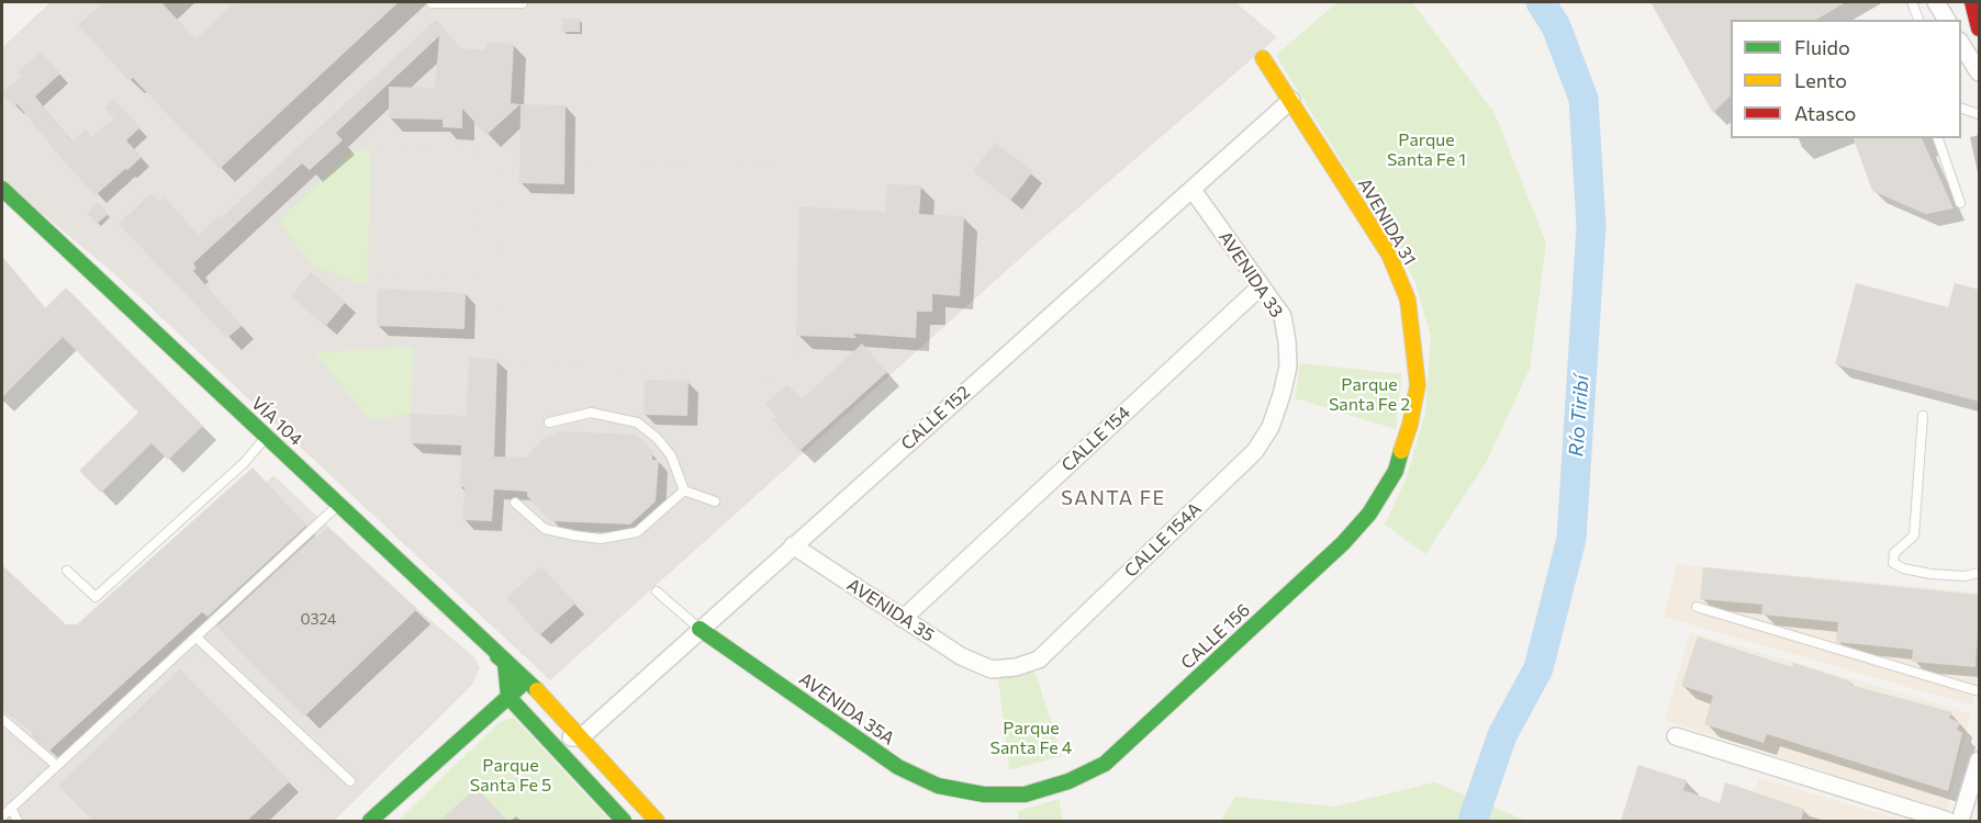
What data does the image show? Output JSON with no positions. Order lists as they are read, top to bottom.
{
  "streets": {
    "main road": [
      "AVENIDA 31",
      "VÍA 104",
      "CALLE 156",
      "AVENIDA 35A"
    ],
    "street": [
      "AVENIDA 33",
      "CALLE 152",
      "CALLE 154",
      "CALLE 154A",
      "AVENIDA 35"
    ]
  },
  "crossings": [
    ["AVENIDA 31", "CALLE 152"],
    ["AVENIDA 31", "CALLE 156"],
    ["AVENIDA 33", "CALLE 152"],
    ["AVENIDA 33", "CALLE 154"],
    ["AVENIDA 33", "CALLE 154A"],
    ["CALLE 152", "AVENIDA 35"],
    ["CALLE 152", "AVENIDA 35A"],
    ["CALLE 154", "AVENIDA 35"],
    ["CALLE 154A", "AVENIDA 35"],
    ["CALLE 156", "AVENIDA 35A"]
  ],
  "districts": ["SANTA FE"],
  "water": ["Río Tiribí"],
  "parks": [
    "Parque Santa Fe 1",
    "Parque Santa Fe 2",
    "Parque Santa Fe 4",
    "Parque Santa Fe 5"
  ],
  "house_numbers": ["0324"],
  "legend": ["Fluido", "Lento", "Atasco"]
}
